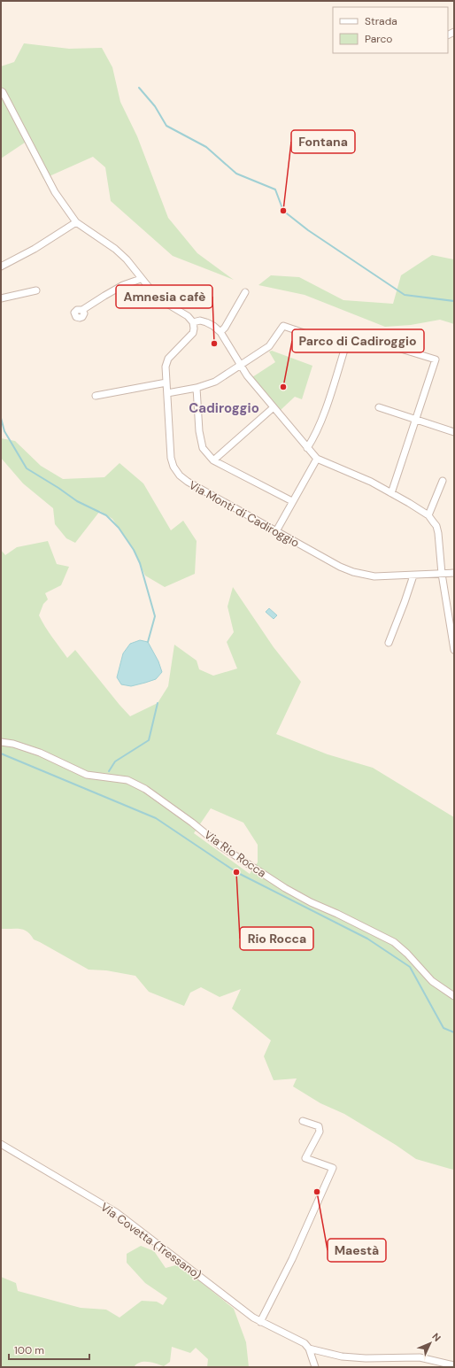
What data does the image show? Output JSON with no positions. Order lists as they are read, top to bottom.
{
  "streets": {
    "street": ["Via Monti di Cadiroggio", "Via Rio Rocca", "Via Covetta (Tressano)"]
  },
  "districts": ["Cadiroggio"],
  "places": [
    "Fontana",
    "Amnesia cafè",
    "Parco di Cadiroggio",
    "Rio Rocca",
    "Maestà"
  ],
  "legend": ["Strada", "Parco"],
  "scale_bar": "100 m",
  "north": "top right"
}
